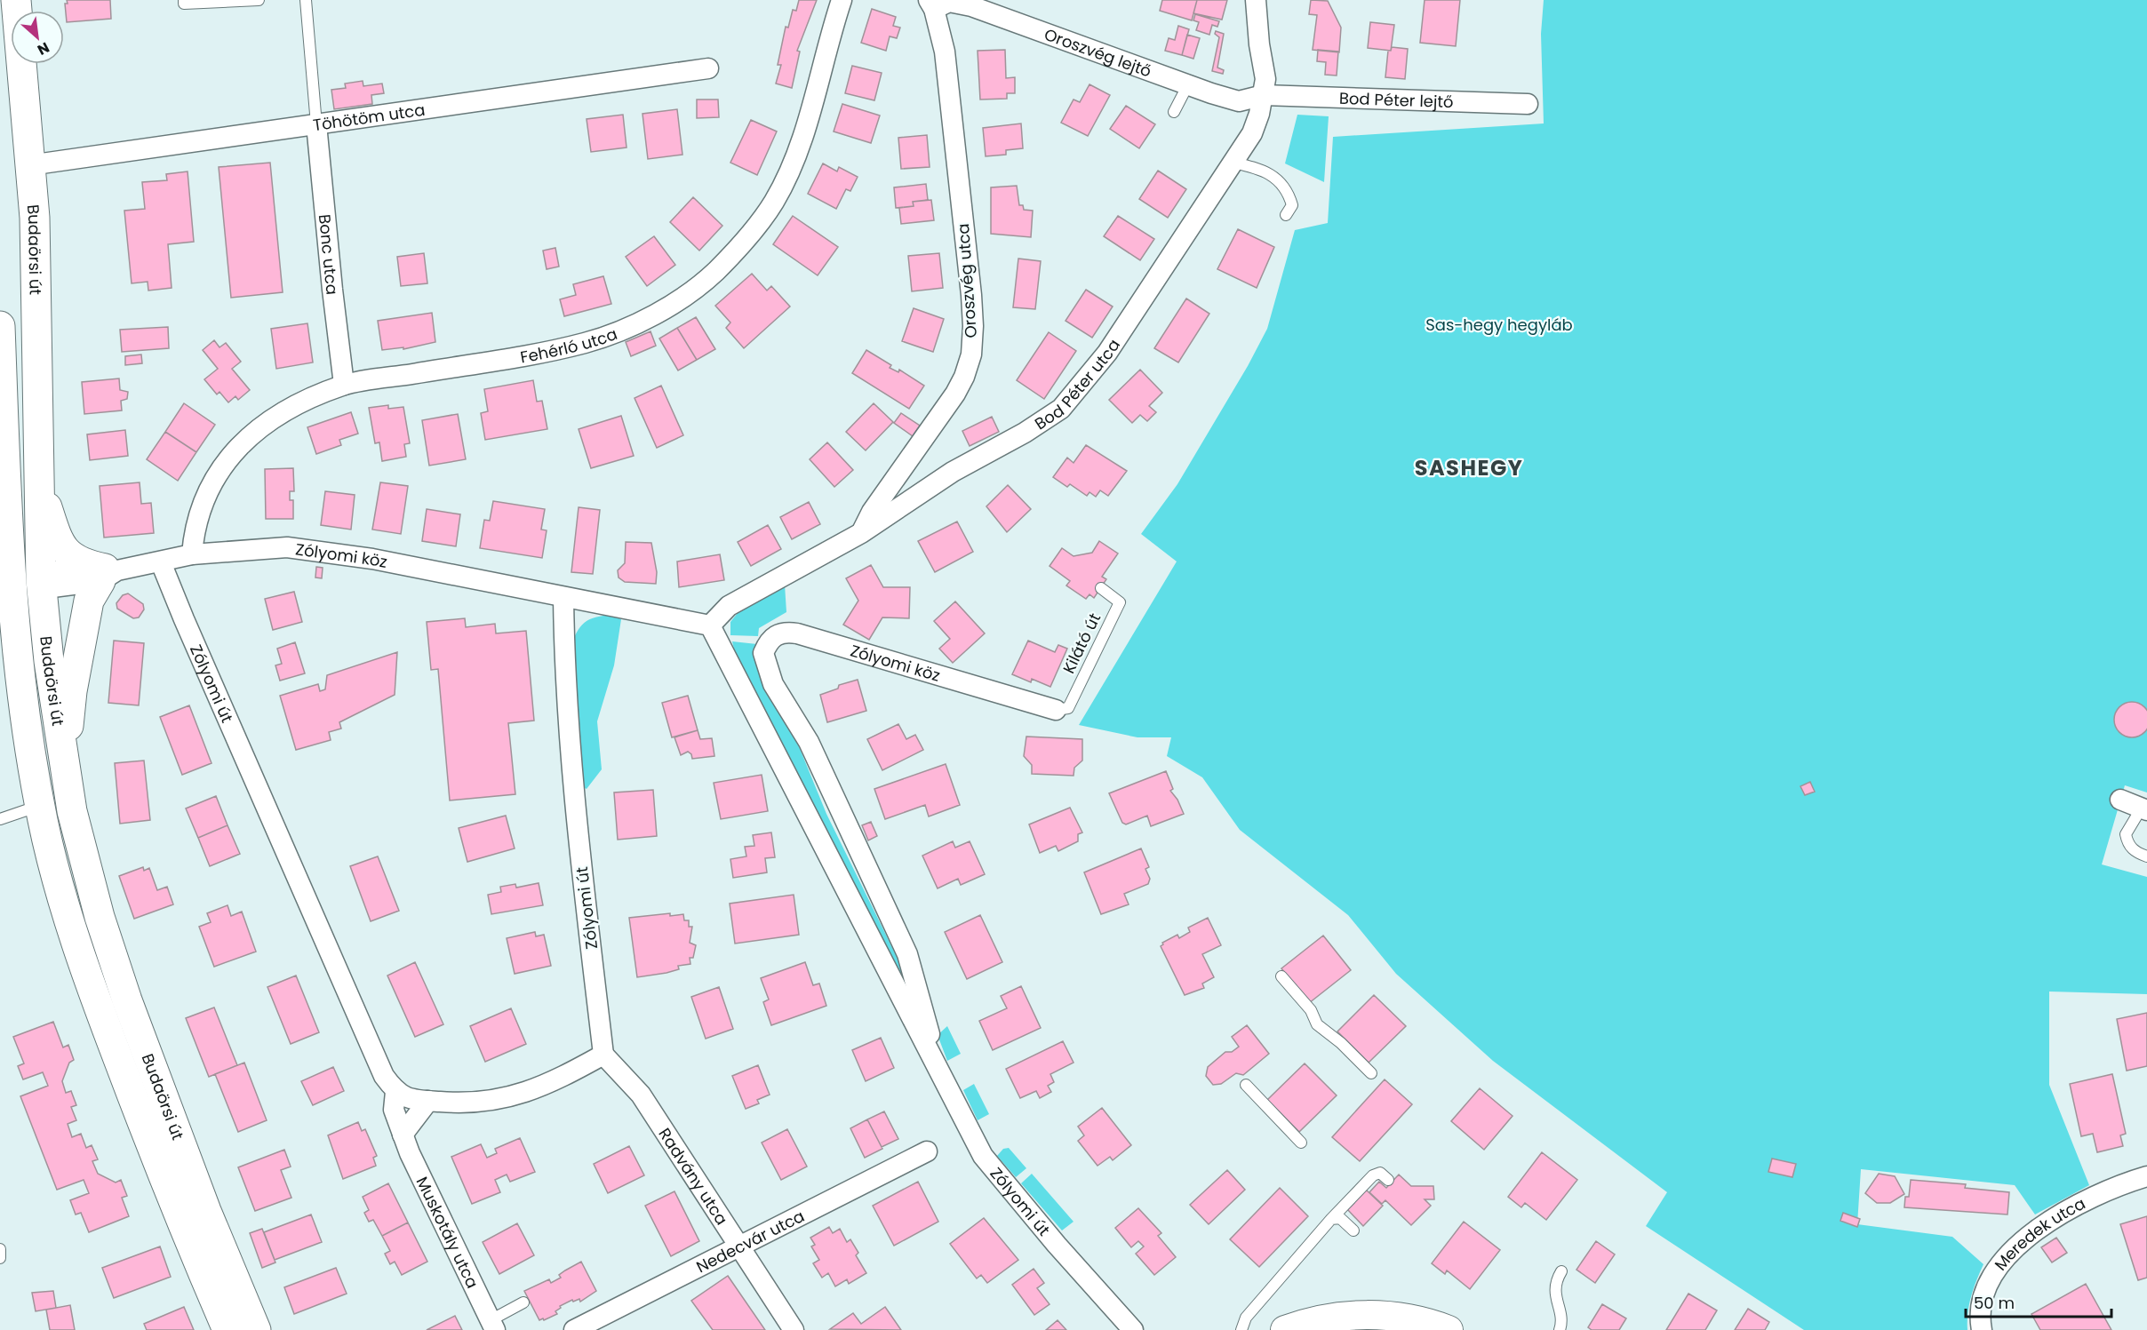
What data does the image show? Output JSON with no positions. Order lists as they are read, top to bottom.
{
  "streets": {
    "main road": ["Budaörsi út"],
    "street": [
      "Oroszvég lejtő",
      "Bod Péter lejtő",
      "Töhötöm utca",
      "Bonc utca",
      "Oroszvég utca",
      "Fehérló utca",
      "Bod Péter utca",
      "Zólyomi köz",
      "Zólyomi út",
      "Radvány utca",
      "Muskotály utca",
      "Meredek utca",
      "Nedecvár utca"
    ],
    "lane": ["Kilátó út"]
  },
  "crossings": [
    ["Oroszvég lejtő", "Bod Péter lejtő"],
    ["Oroszvég lejtő", "Oroszvég utca"],
    ["Oroszvég lejtő", "Bod Péter utca"],
    ["Bod Péter lejtő", "Bod Péter utca"],
    ["Töhötöm utca", "Budaörsi út"],
    ["Töhötöm utca", "Bonc utca"],
    ["Budaörsi út", "Zólyomi köz"],
    ["Bonc utca", "Fehérló utca"],
    ["Oroszvég utca", "Bod Péter utca"],
    ["Fehérló utca", "Zólyomi köz"],
    ["Bod Péter utca", "Zólyomi út"],
    ["Zólyomi köz", "Kilátó út"],
    ["Zólyomi köz", "Zólyomi út"],
    ["Zólyomi út", "Radvány utca"],
    ["Zólyomi út", "Muskotály utca"],
    ["Radvány utca", "Nedecvár utca"]
  ],
  "districts": ["SASHEGY"],
  "parks": ["Sas-hegy hegyláb"],
  "scale_bar": "50 m",
  "north": "bottom right"
}
